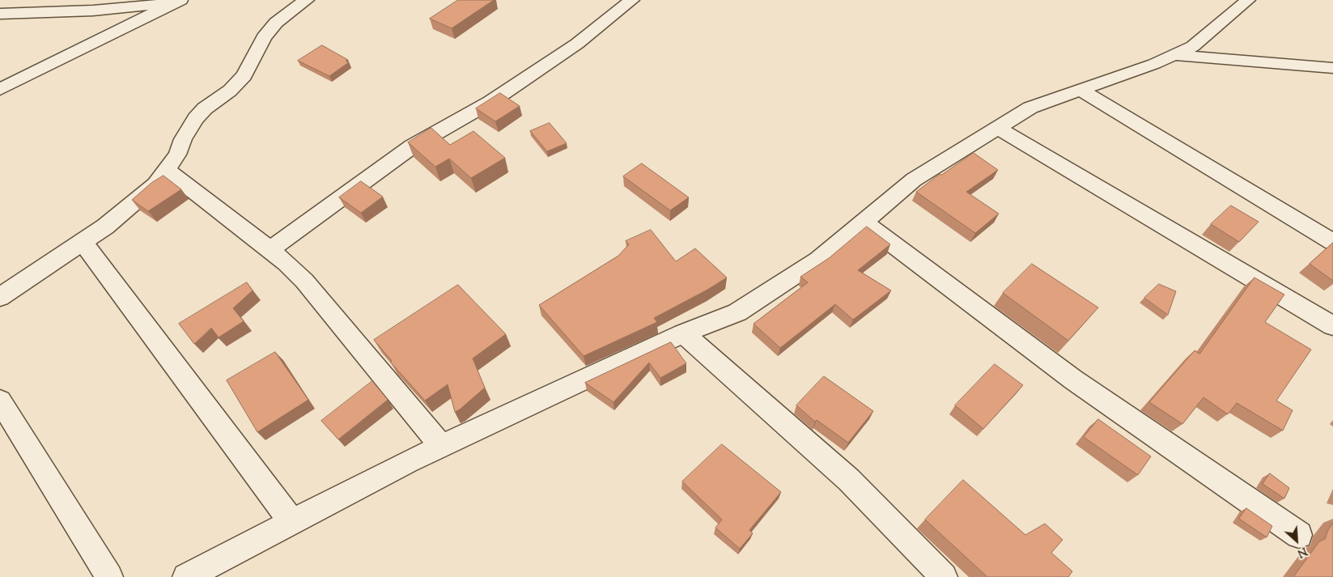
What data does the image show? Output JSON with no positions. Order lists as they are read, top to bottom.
{
  "north": "bottom right"
}
